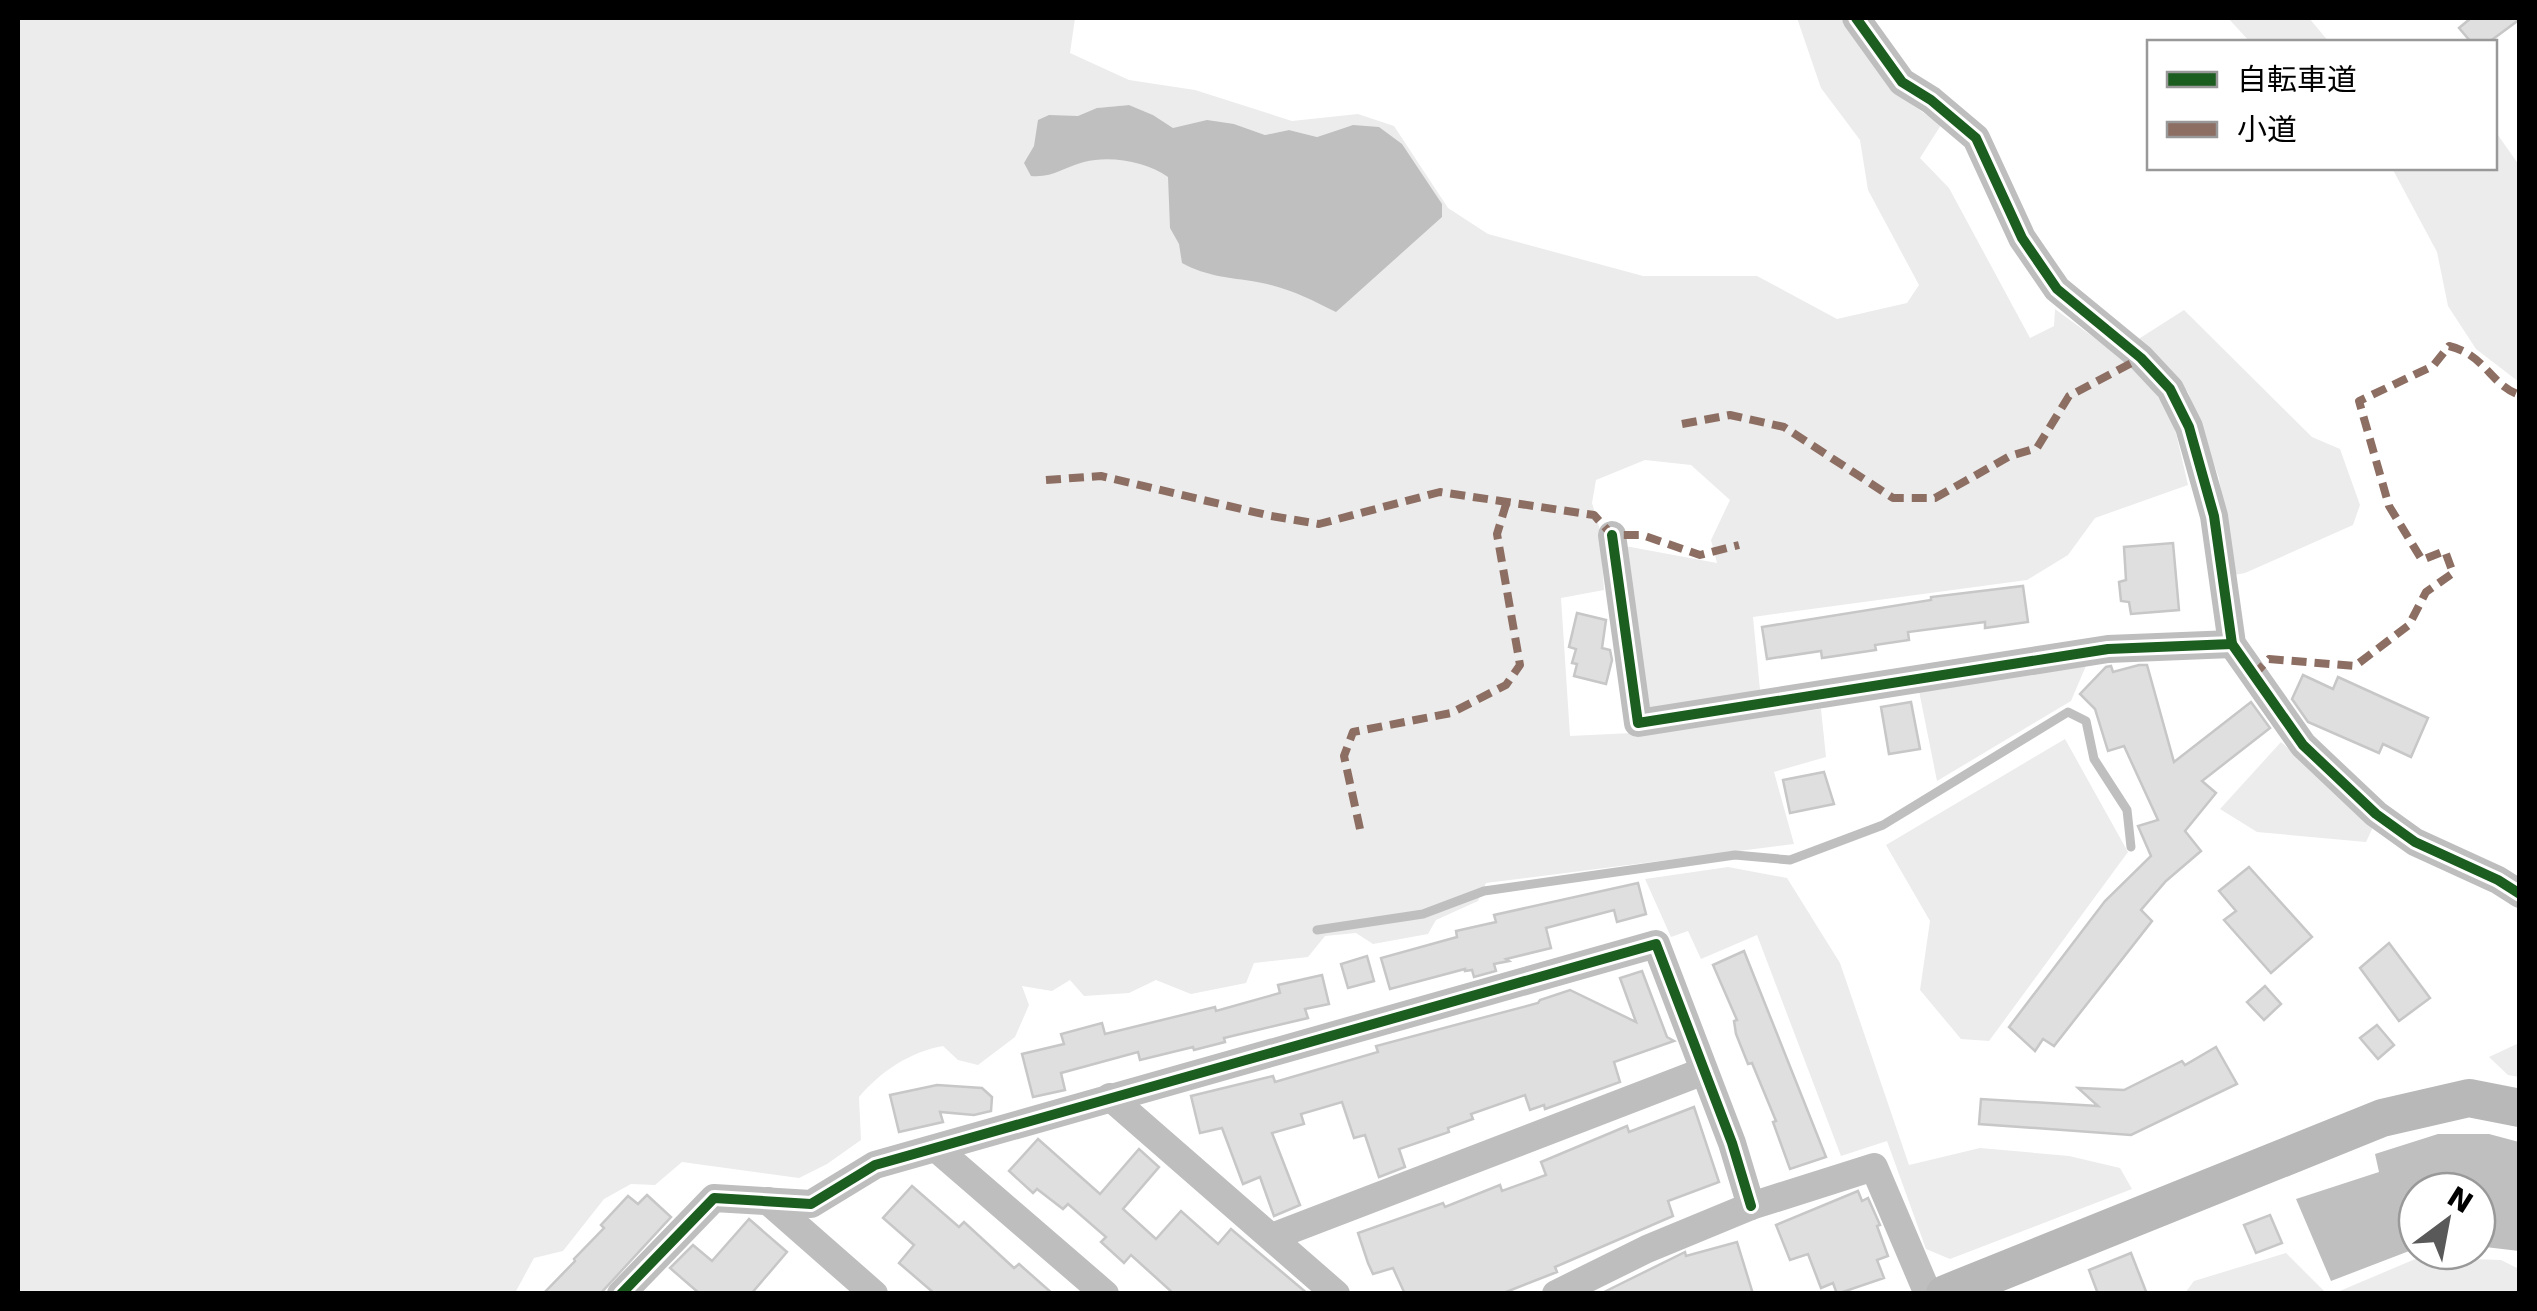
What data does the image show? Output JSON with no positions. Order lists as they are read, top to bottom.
{
  "legend": ["自転車道", "小道"],
  "north": "top right"
}
